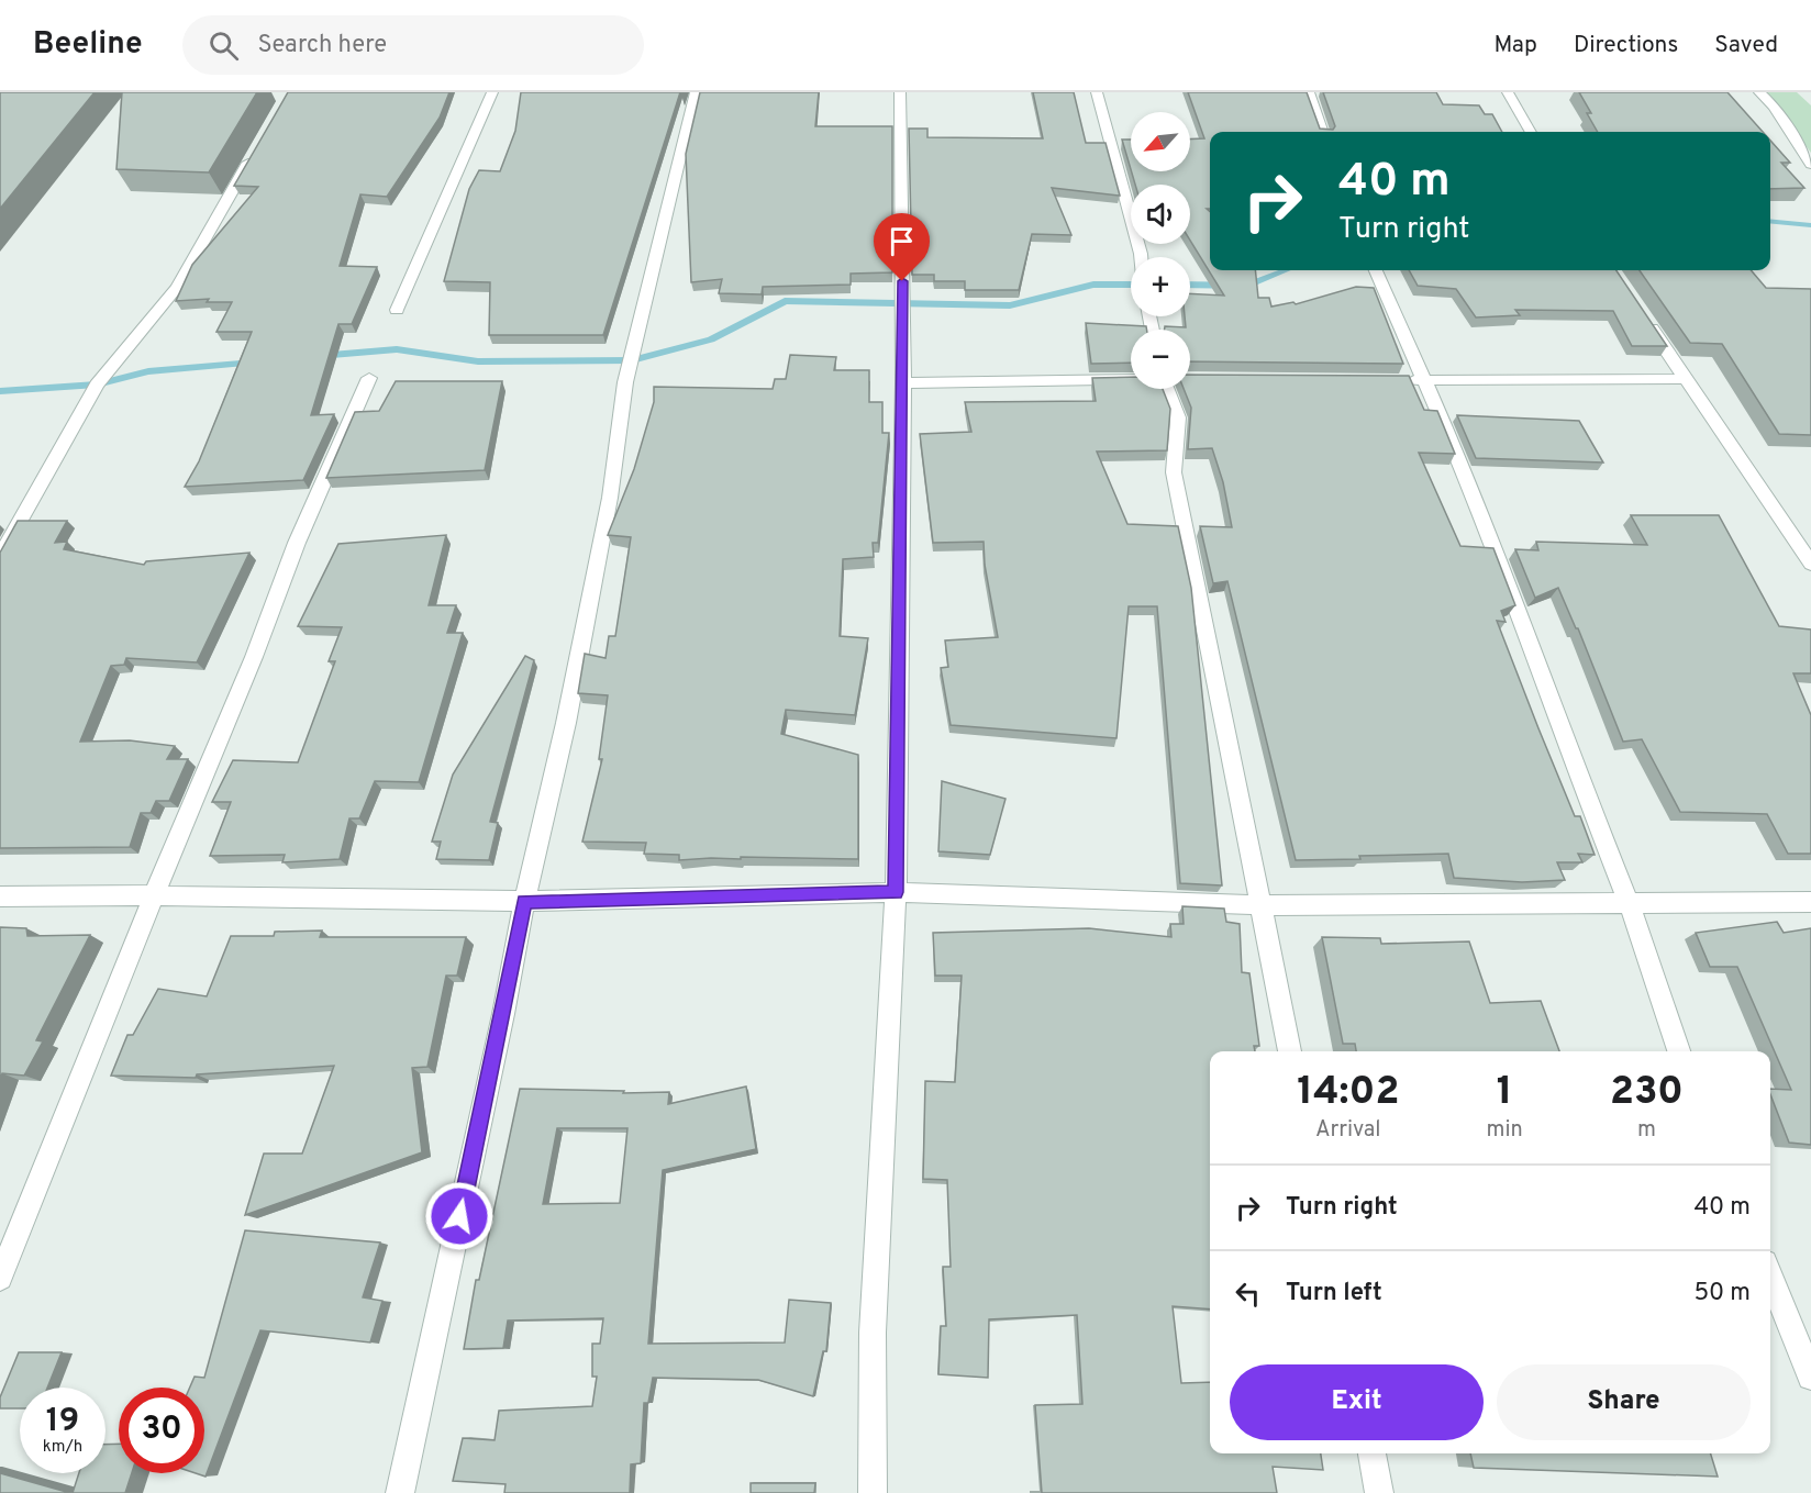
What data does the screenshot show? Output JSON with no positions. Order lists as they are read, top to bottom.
{
  "north": "bottom left",
  "page": {
    "header": "Beeline",
    "search": "Search here",
    "nav": ["Map", "Directions", "Saved"],
    "map_buttons": ["+", "−"],
    "turn": ["40 m", "Turn right"],
    "eta": [
      "14:02",
      "Arrival",
      "1",
      "min",
      "230",
      "m"
    ],
    "list": [
      {
        "name": "Turn right",
        "value": "40 m"
      },
      {
        "name": "Turn left",
        "value": "50 m"
      }
    ],
    "buttons": ["Exit", "Share"],
    "speed": "19 km/h",
    "limit": "30"
  }
}
